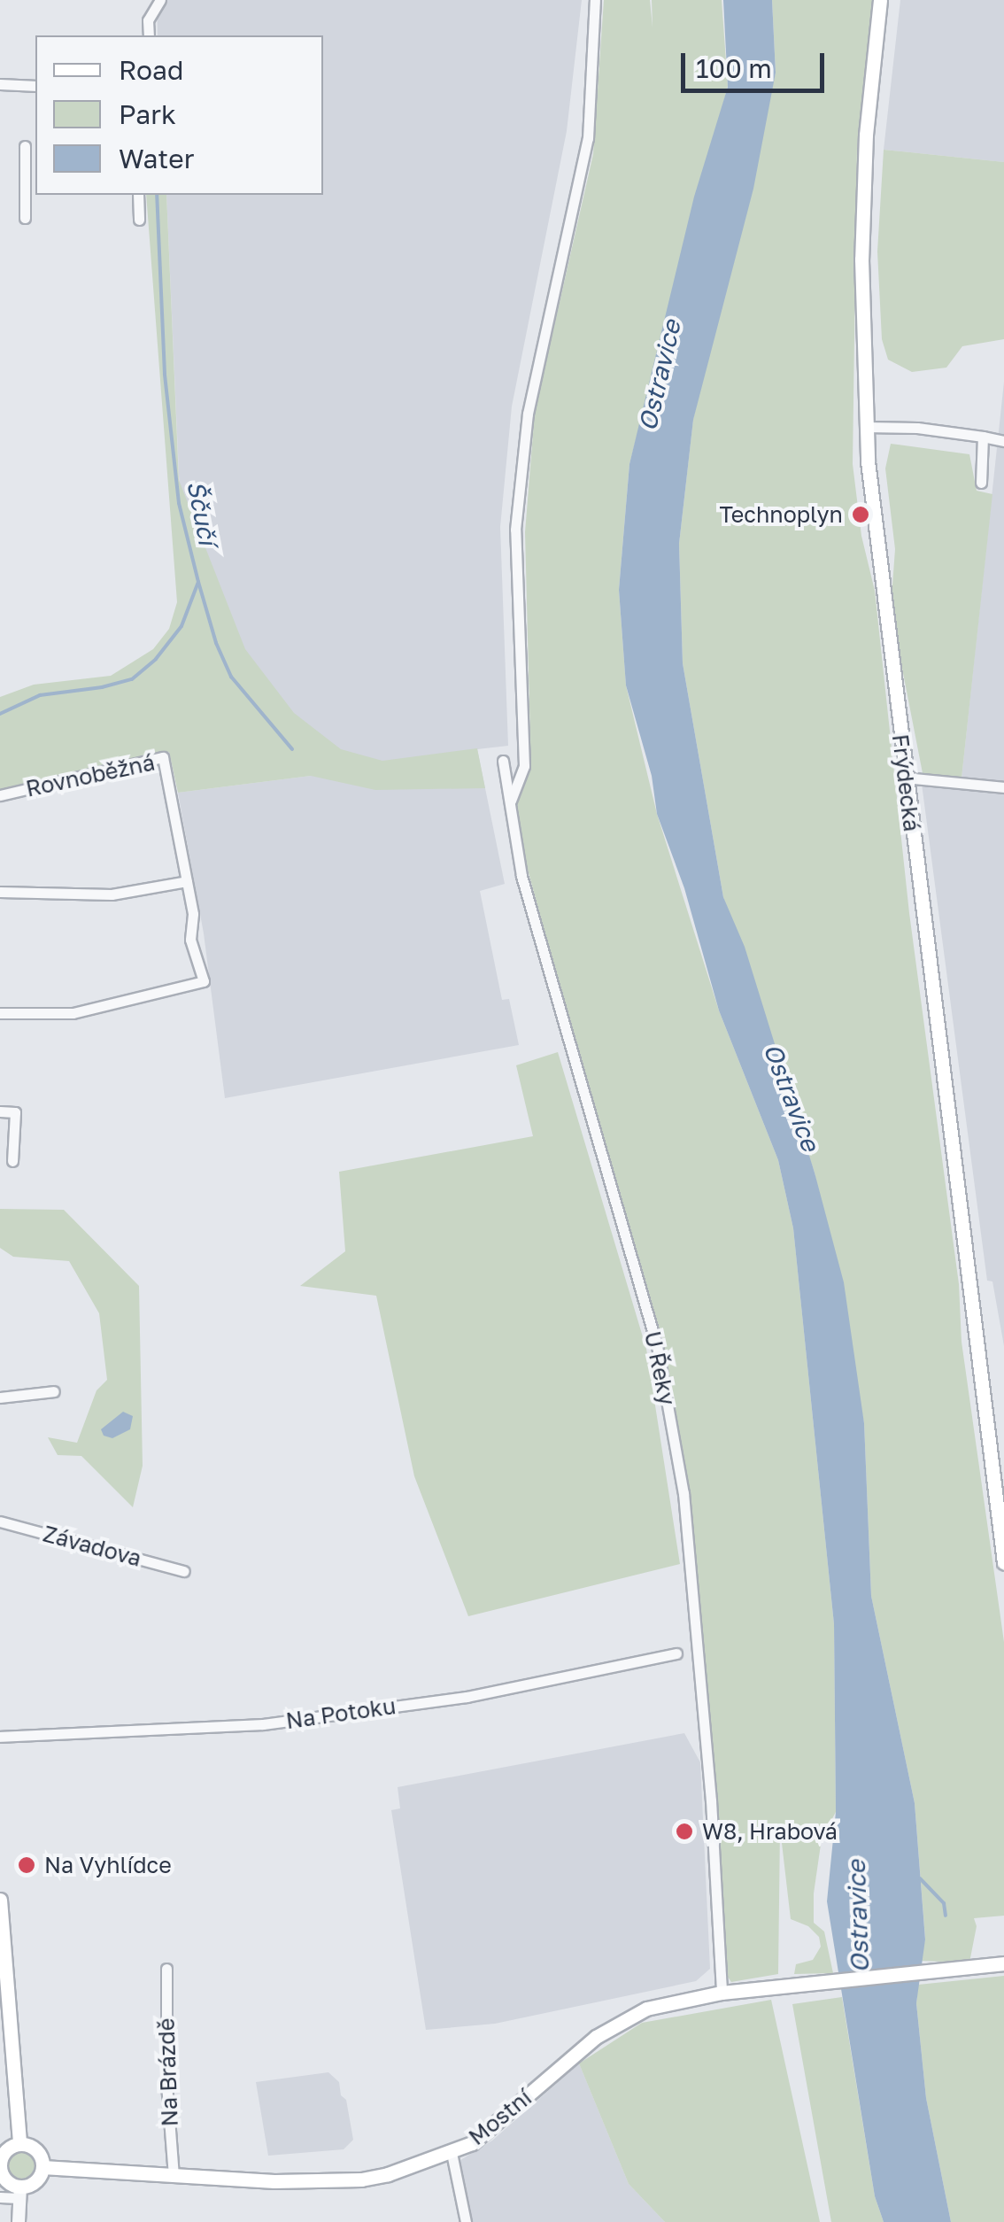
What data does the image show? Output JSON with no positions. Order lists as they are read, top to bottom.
{
  "streets": {
    "main road": ["Frýdecká", "Mostní"],
    "street": [
      "Rovnoběžná",
      "U Řeky",
      "Závadova",
      "Na Potoku",
      "Na Brázdě"
    ]
  },
  "crossings": [
    ["U Řeky", "Mostní"],
    ["Na Brázdě", "Mostní"]
  ],
  "water": ["Ostravice", "Ščučí"],
  "places": ["Technoplyn", "W8, Hrabová", "Na Vyhlídce"],
  "legend": ["Road", "Park", "Water"],
  "scale_bar": "100 m"
}
